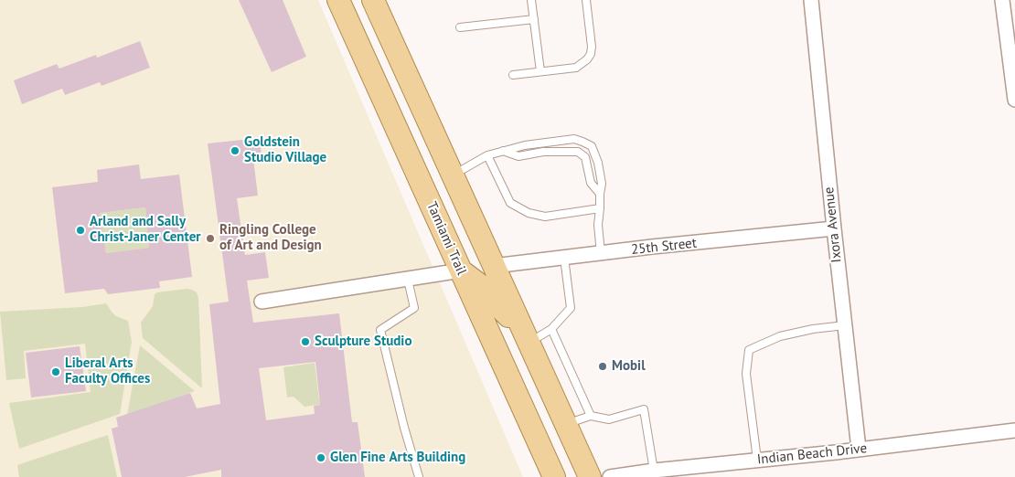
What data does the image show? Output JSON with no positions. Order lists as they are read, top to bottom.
{
  "streets": {
    "main road": ["Tamiami Trail"],
    "street": ["Ixora Avenue", "25th Street", "Indian Beach Drive"]
  },
  "crossings": [
    ["Ixora Avenue", "25th Street"],
    ["Ixora Avenue", "Indian Beach Drive"]
  ],
  "places": [
    "Goldstein Studio Village",
    "Arland and Sally Christ-Janer Center",
    "Ringling College of Art and Design",
    "Sculpture Studio",
    "Mobil",
    "Liberal Arts Faculty Offices",
    "Glen Fine Arts Building"
  ]
}
